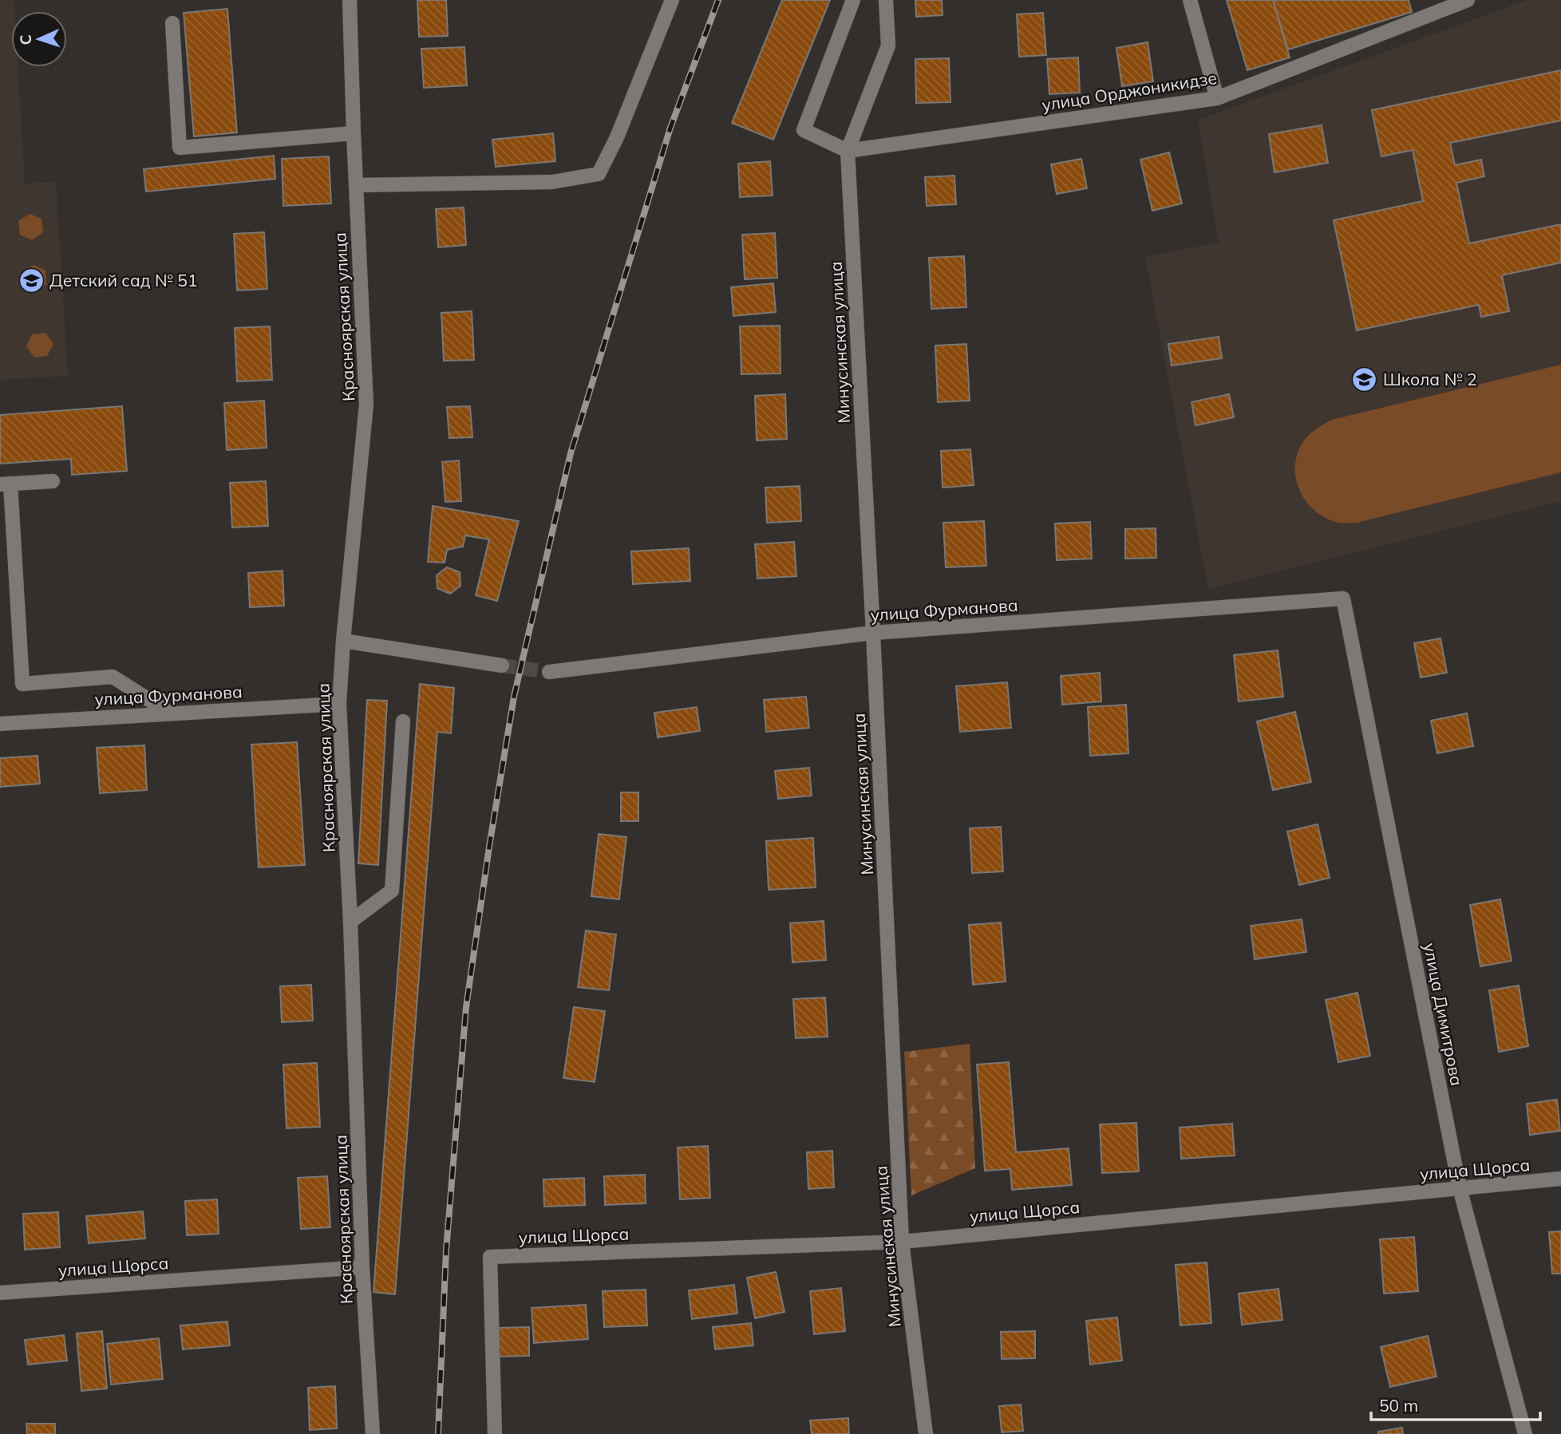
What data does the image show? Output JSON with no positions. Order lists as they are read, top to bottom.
{
  "streets": {
    "street": [
      "улица Орджоникидзе",
      "Красноярская улица",
      "Минусинская улица",
      "улица Фурманова",
      "улица Димитрова",
      "улица Щорса"
    ]
  },
  "crossings": [
    ["улица Орджоникидзе", "Минусинская улица"],
    ["Красноярская улица", "улица Фурманова"],
    ["Красноярская улица", "улица Щорса"],
    ["Минусинская улица", "улица Фурманова"],
    ["Минусинская улица", "улица Щорса"],
    ["улица Фурманова", "улица Димитрова"],
    ["улица Димитрова", "улица Щорса"]
  ],
  "places": {
    "school or university": ["Детский сад № 51", "Школа № 2"]
  },
  "scale_bar": "50 m",
  "north": "left"
}
